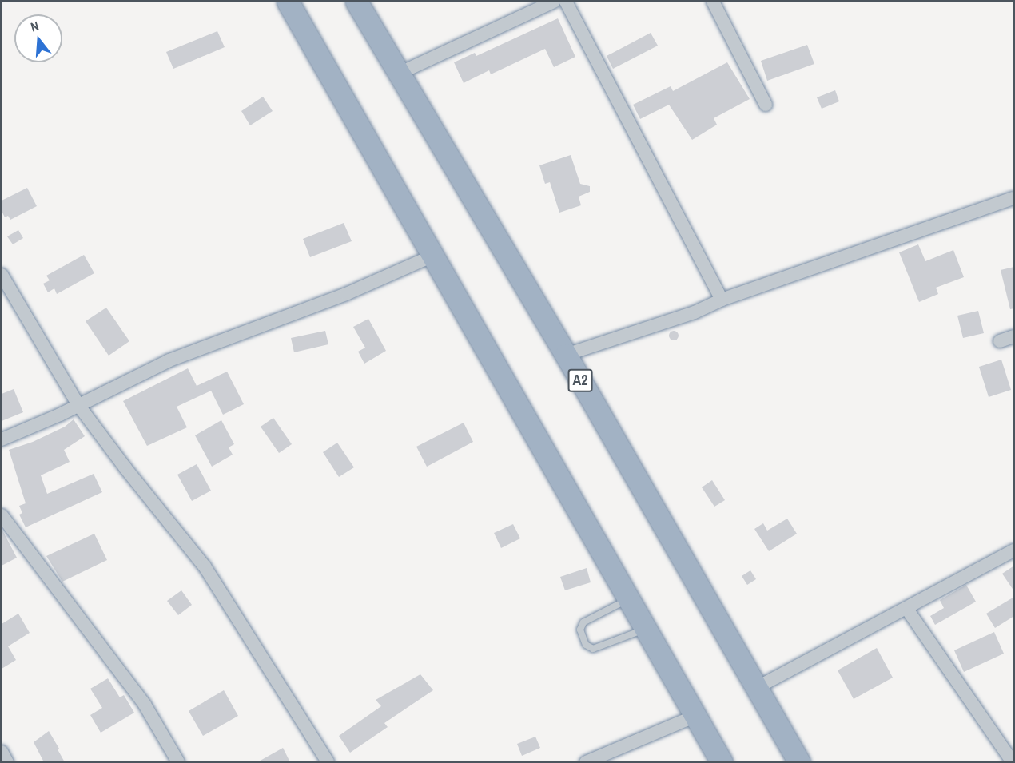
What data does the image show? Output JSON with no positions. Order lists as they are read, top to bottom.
{
  "streets": {
    "highway": ["A2"]
  },
  "north": "top"
}
